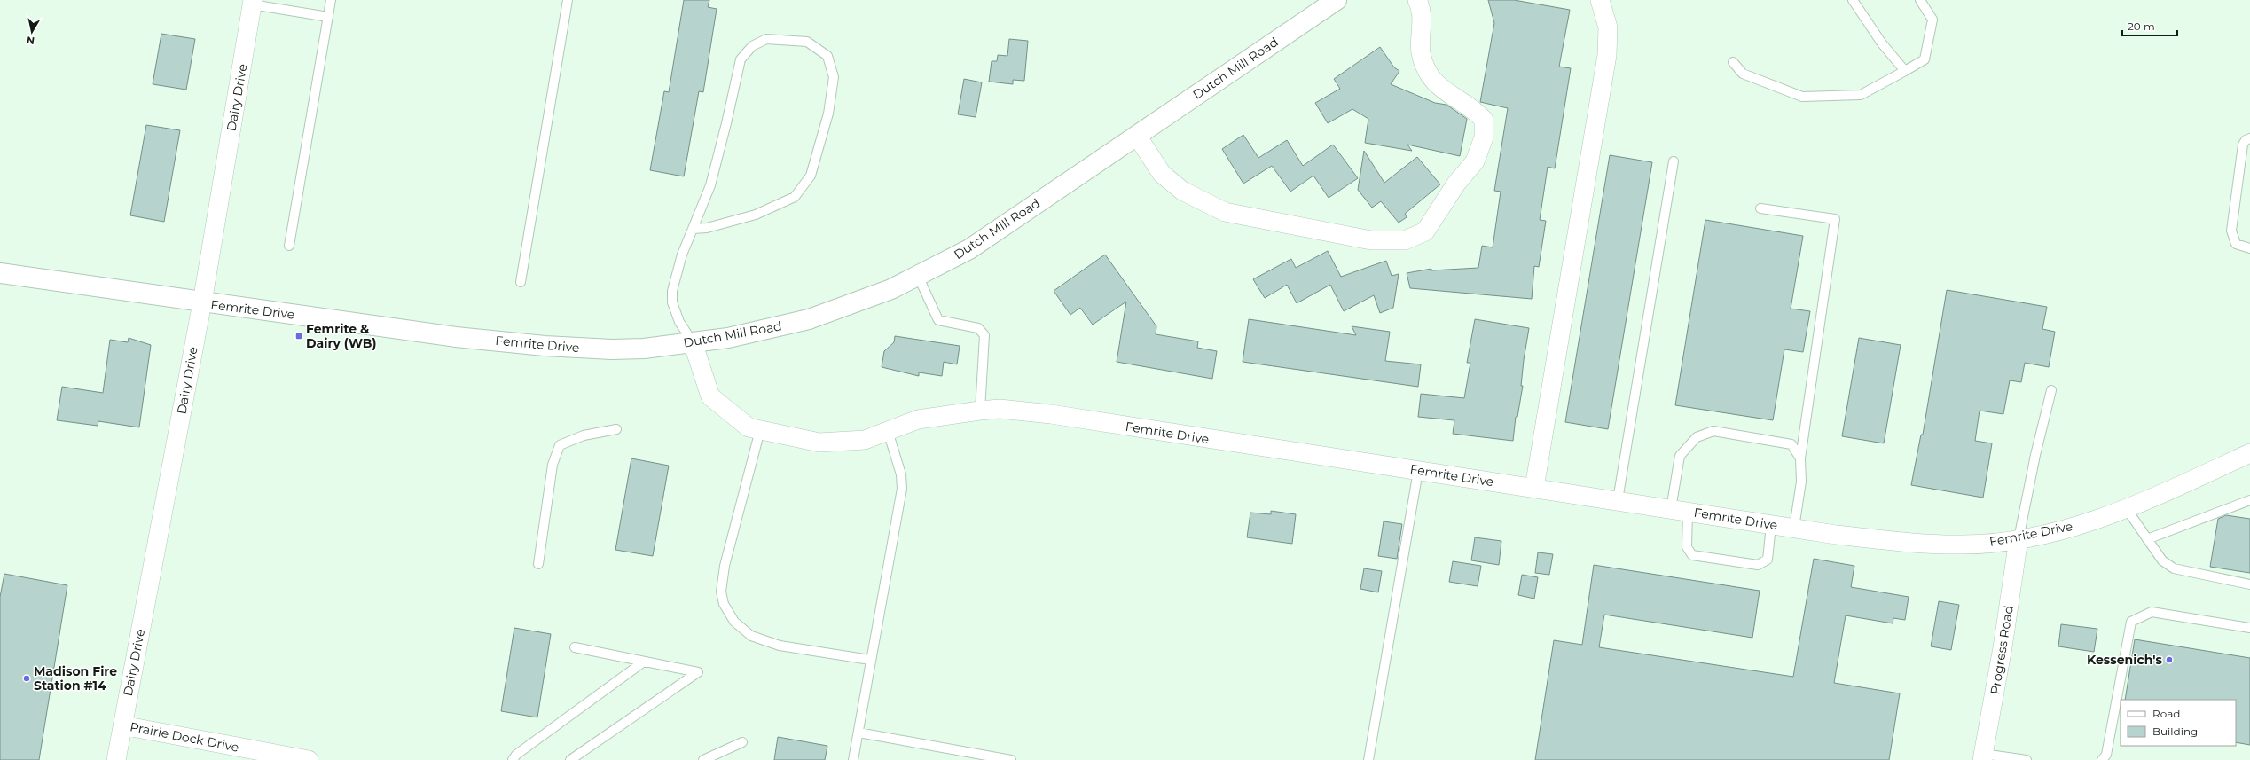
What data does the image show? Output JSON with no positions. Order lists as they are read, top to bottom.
{
  "streets": {
    "street": [
      "Dutch Mill Road",
      "Dairy Drive",
      "Femrite Drive",
      "Progress Road",
      "Prairie Dock Drive"
    ]
  },
  "crossings": [
    ["Dutch Mill Road", "Femrite Drive"],
    ["Dairy Drive", "Femrite Drive"],
    ["Dairy Drive", "Prairie Dock Drive"],
    ["Femrite Drive", "Progress Road"]
  ],
  "places": {
    "transit": ["Femrite & Dairy (WB)"],
    "other": ["Kessenich's", "Madison Fire Station #14"]
  },
  "legend": ["Road", "Building"],
  "scale_bar": "20 m",
  "north": "bottom"
}
